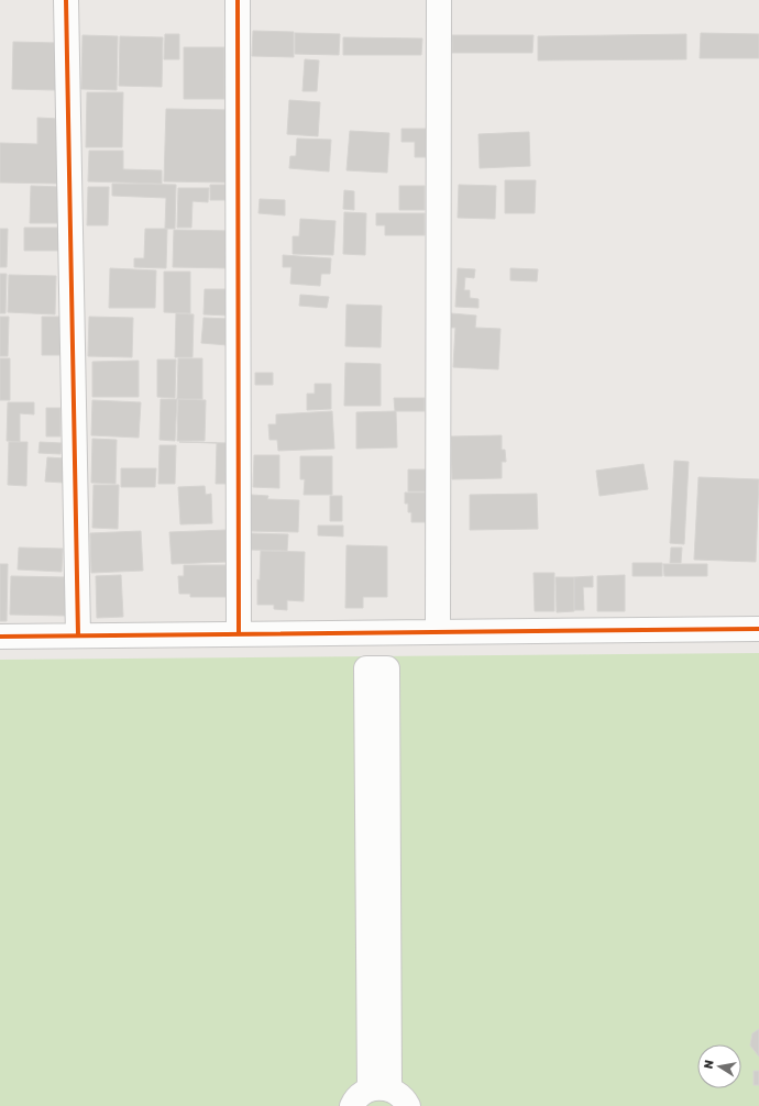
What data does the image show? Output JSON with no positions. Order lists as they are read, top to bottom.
{
  "north": "left"
}
